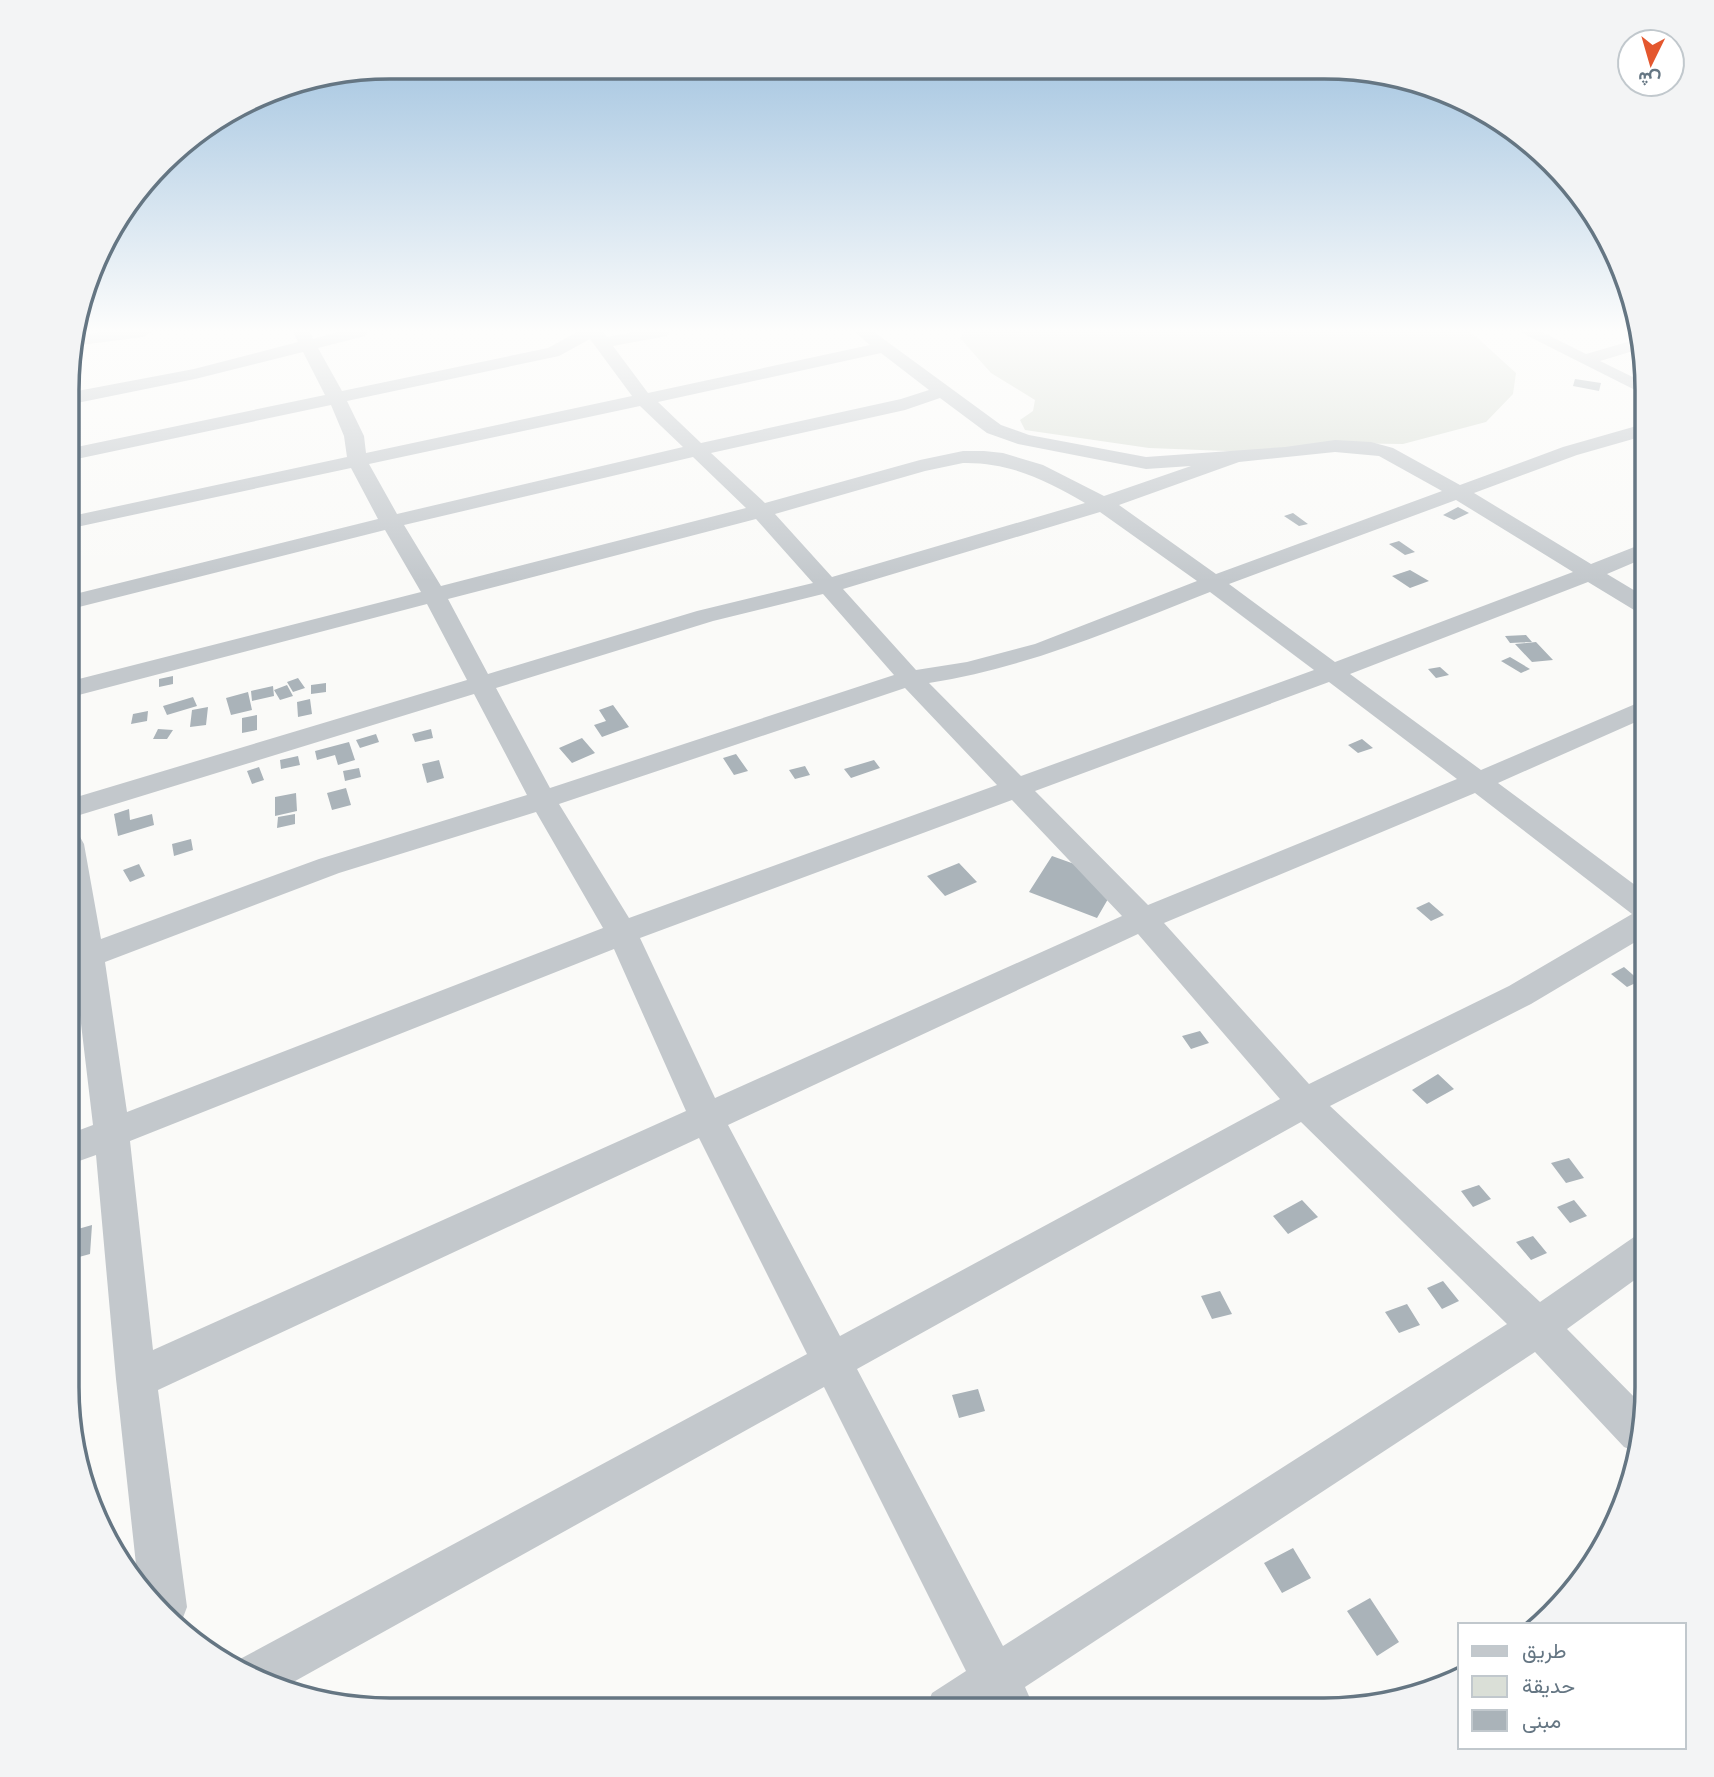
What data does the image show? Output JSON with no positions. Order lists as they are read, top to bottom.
{
  "legend": ["طريق", "حديقة", "مبنى"],
  "north": "bottom"
}
